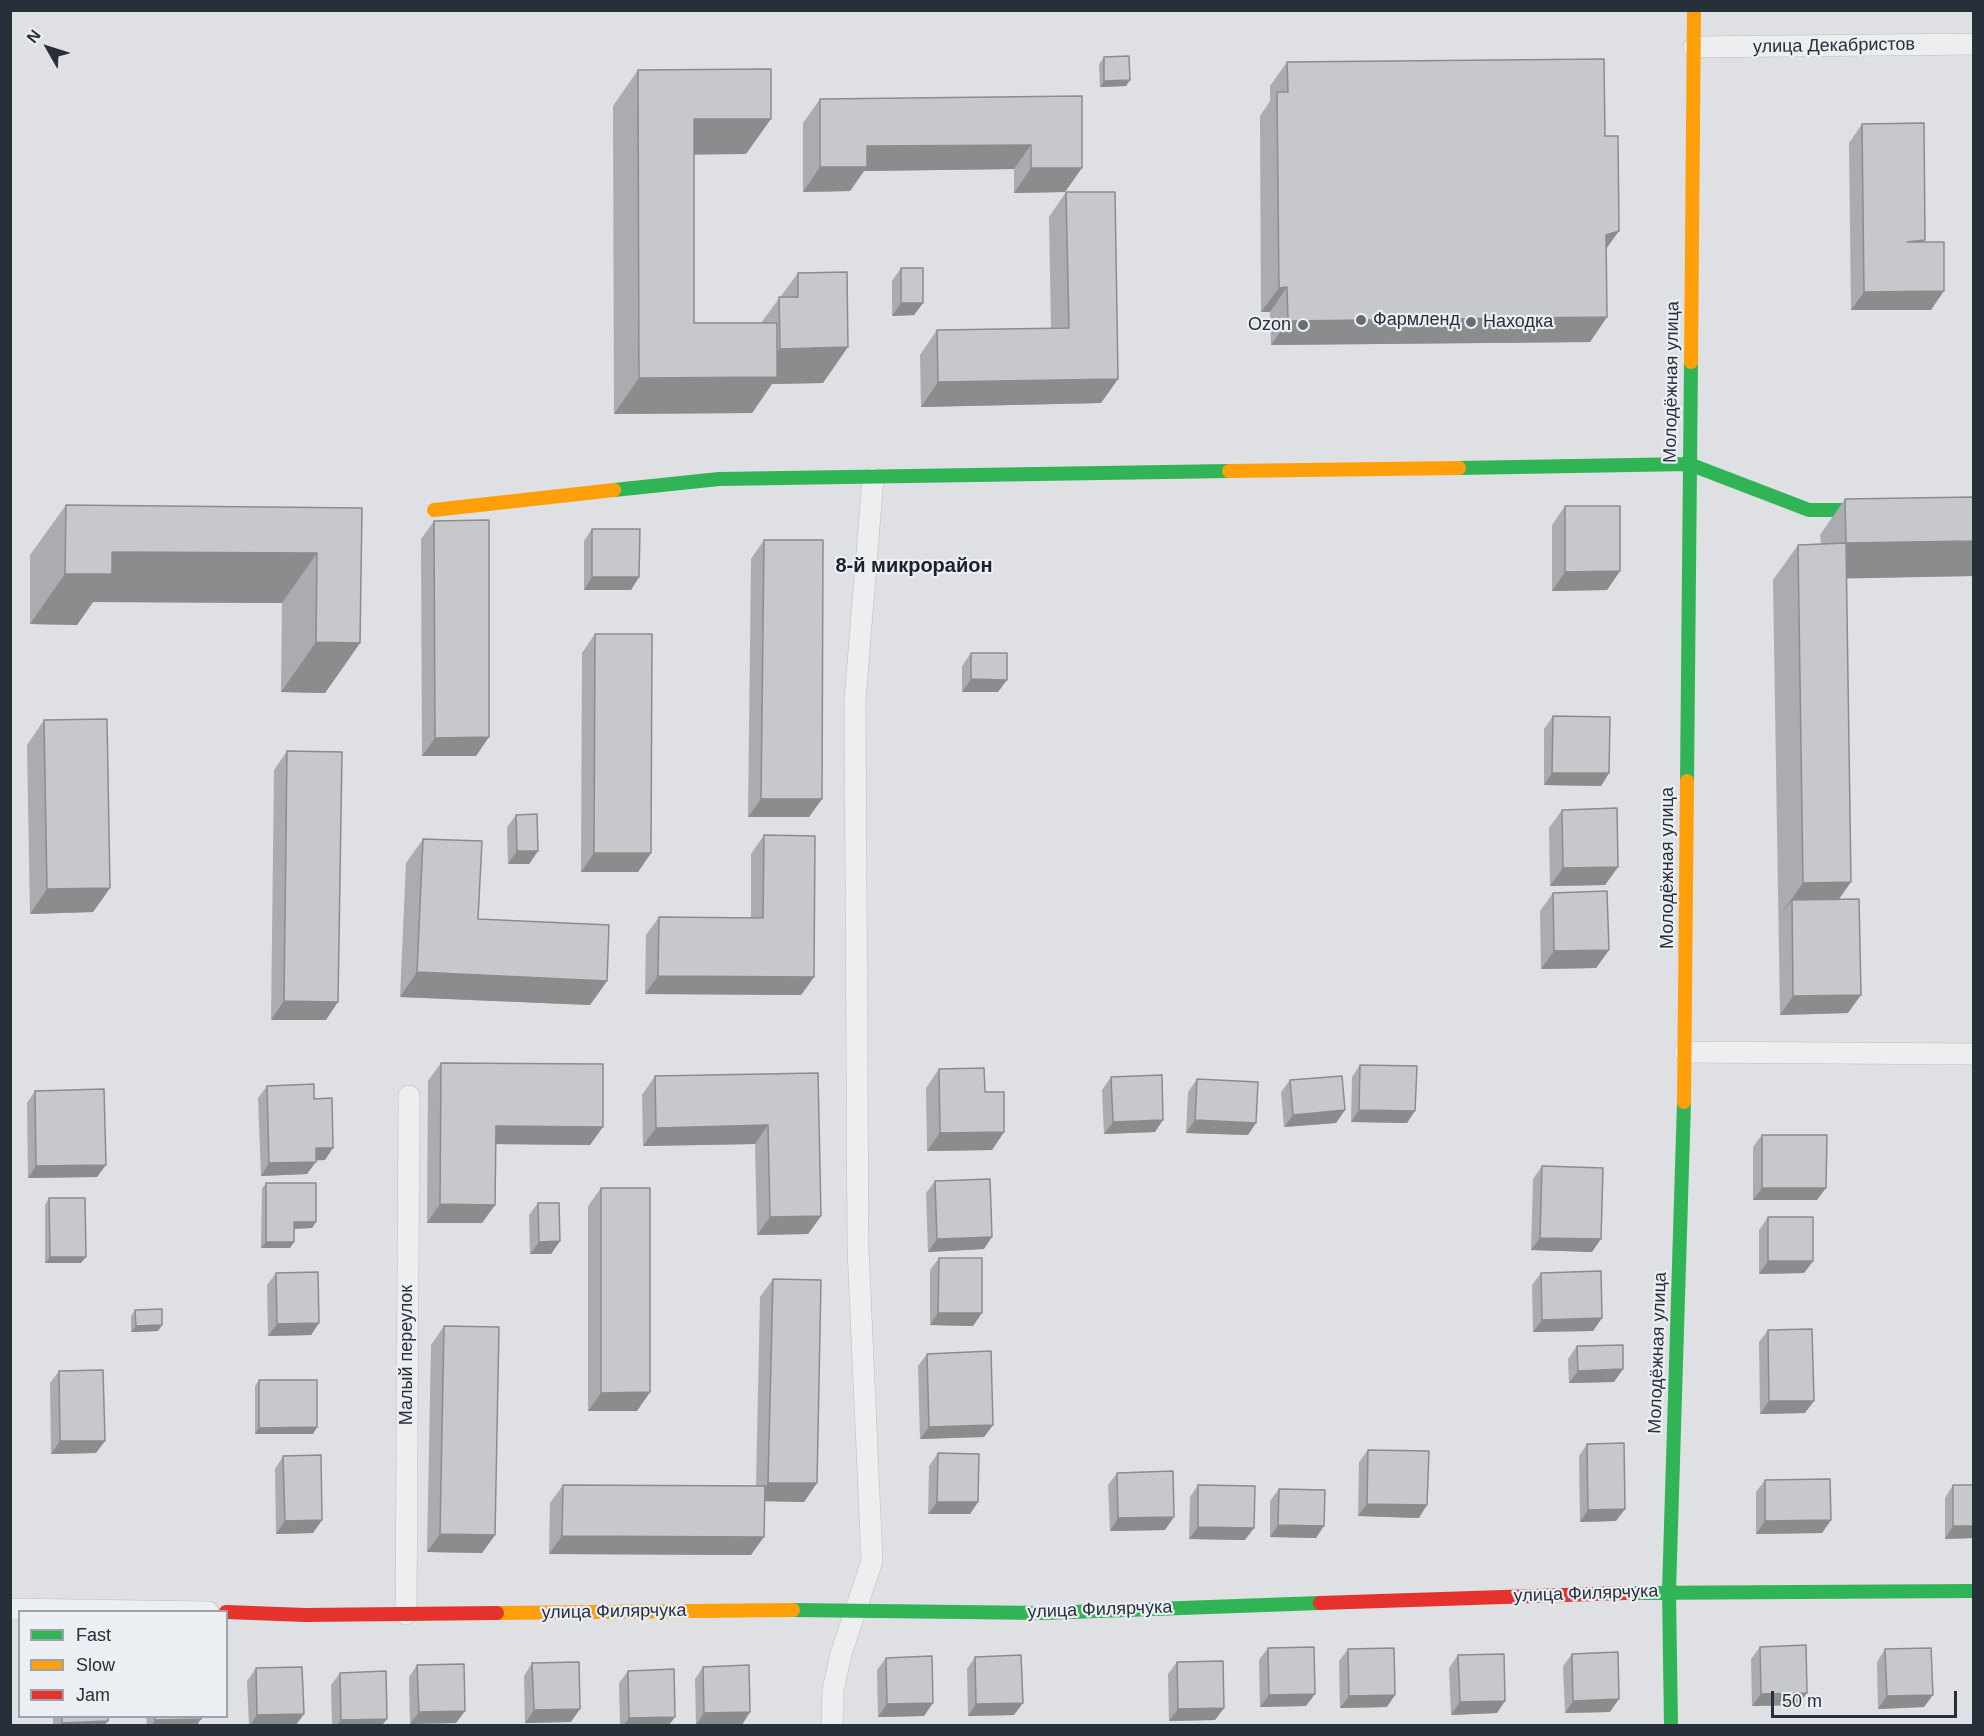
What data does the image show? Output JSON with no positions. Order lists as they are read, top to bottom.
{
  "streets": {
    "street": [
      "улица Декабристов",
      "Молодёжная улица",
      "Малый переулок",
      "улица Филярчука"
    ]
  },
  "crossings": [
    ["улица Декабристов", "Молодёжная улица"],
    ["Молодёжная улица", "улица Филярчука"],
    ["Малый переулок", "улица Филярчука"]
  ],
  "districts": ["8-й микрорайон"],
  "places": ["Фармленд", "Находка", "Ozon"],
  "legend": ["Fast", "Slow", "Jam"],
  "scale_bar": "50 m",
  "north": "top left"
}
